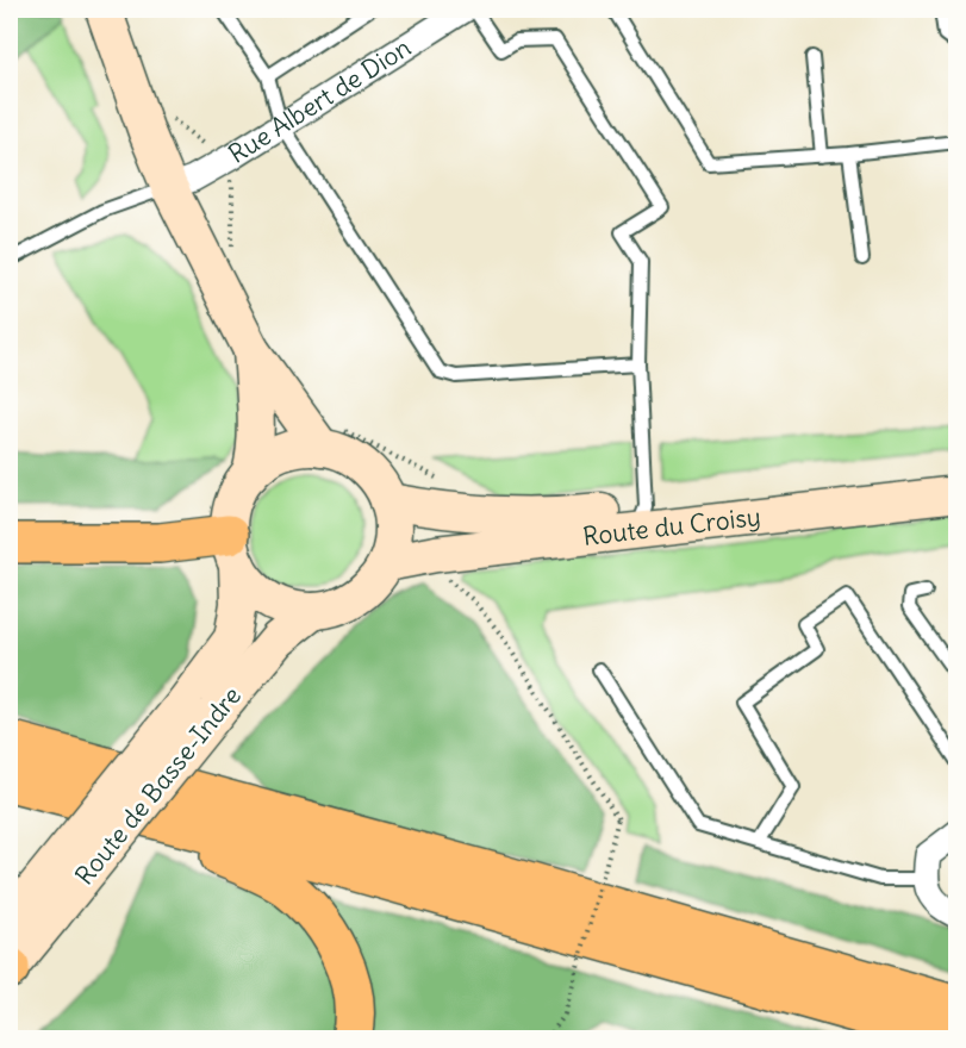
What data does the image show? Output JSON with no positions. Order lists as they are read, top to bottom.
{
  "streets": {
    "main road": ["Route du Croisy", "Route de Basse-Indre"],
    "street": ["Rue Albert de Dion"]
  },
  "crossings": [
    ["Route du Croisy", "Route de Basse-Indre"]
  ]
}
